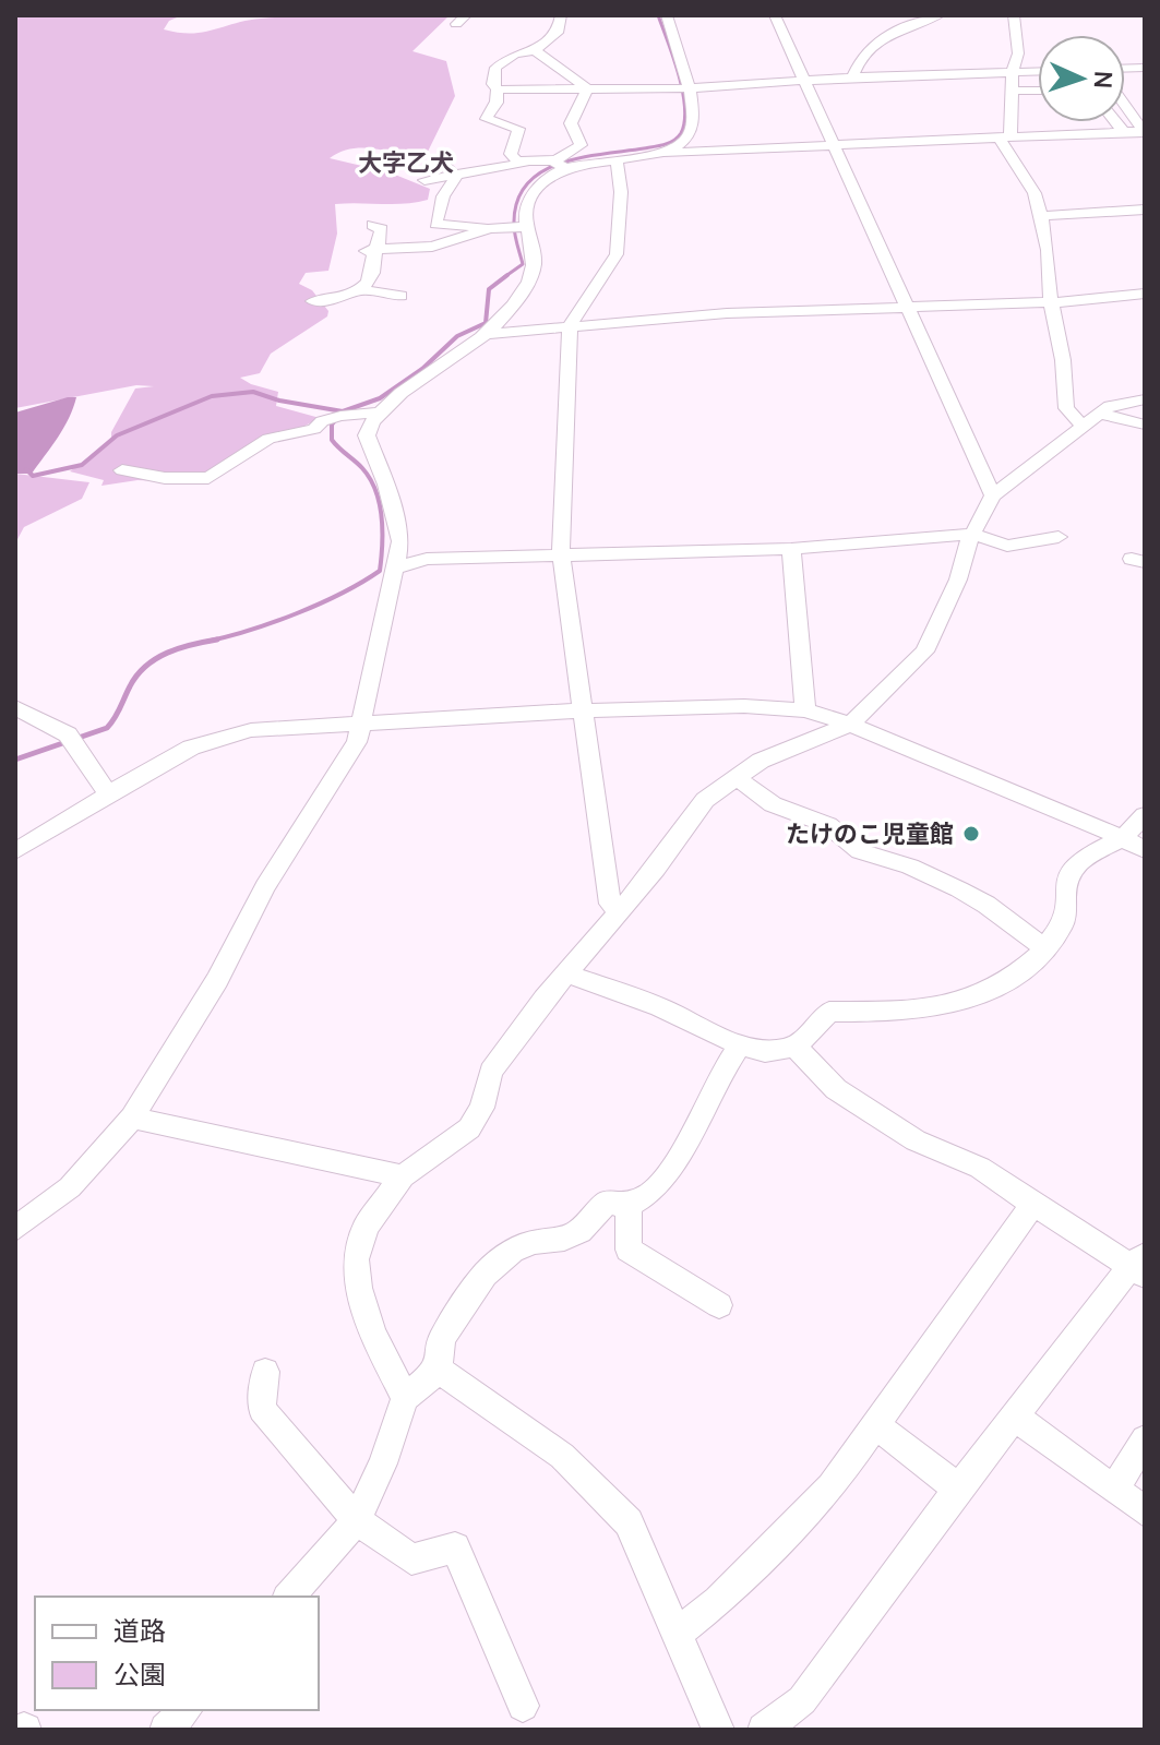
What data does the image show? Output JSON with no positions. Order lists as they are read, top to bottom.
{
  "districts": ["大字乙犬"],
  "places": ["たけのこ児童館"],
  "legend": ["道路", "公園"],
  "north": "right"
}
